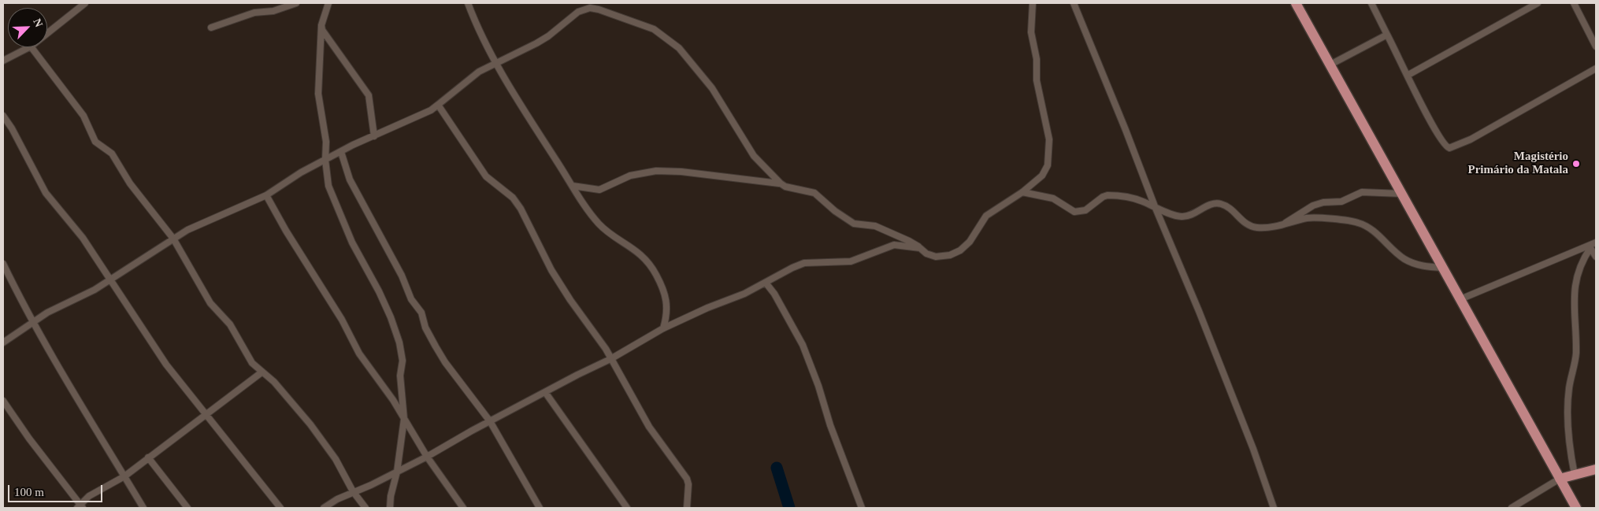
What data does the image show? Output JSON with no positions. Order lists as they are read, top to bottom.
{
  "places": ["Magistério Primário da Matala"],
  "scale_bar": "100 m",
  "north": "top right"
}
